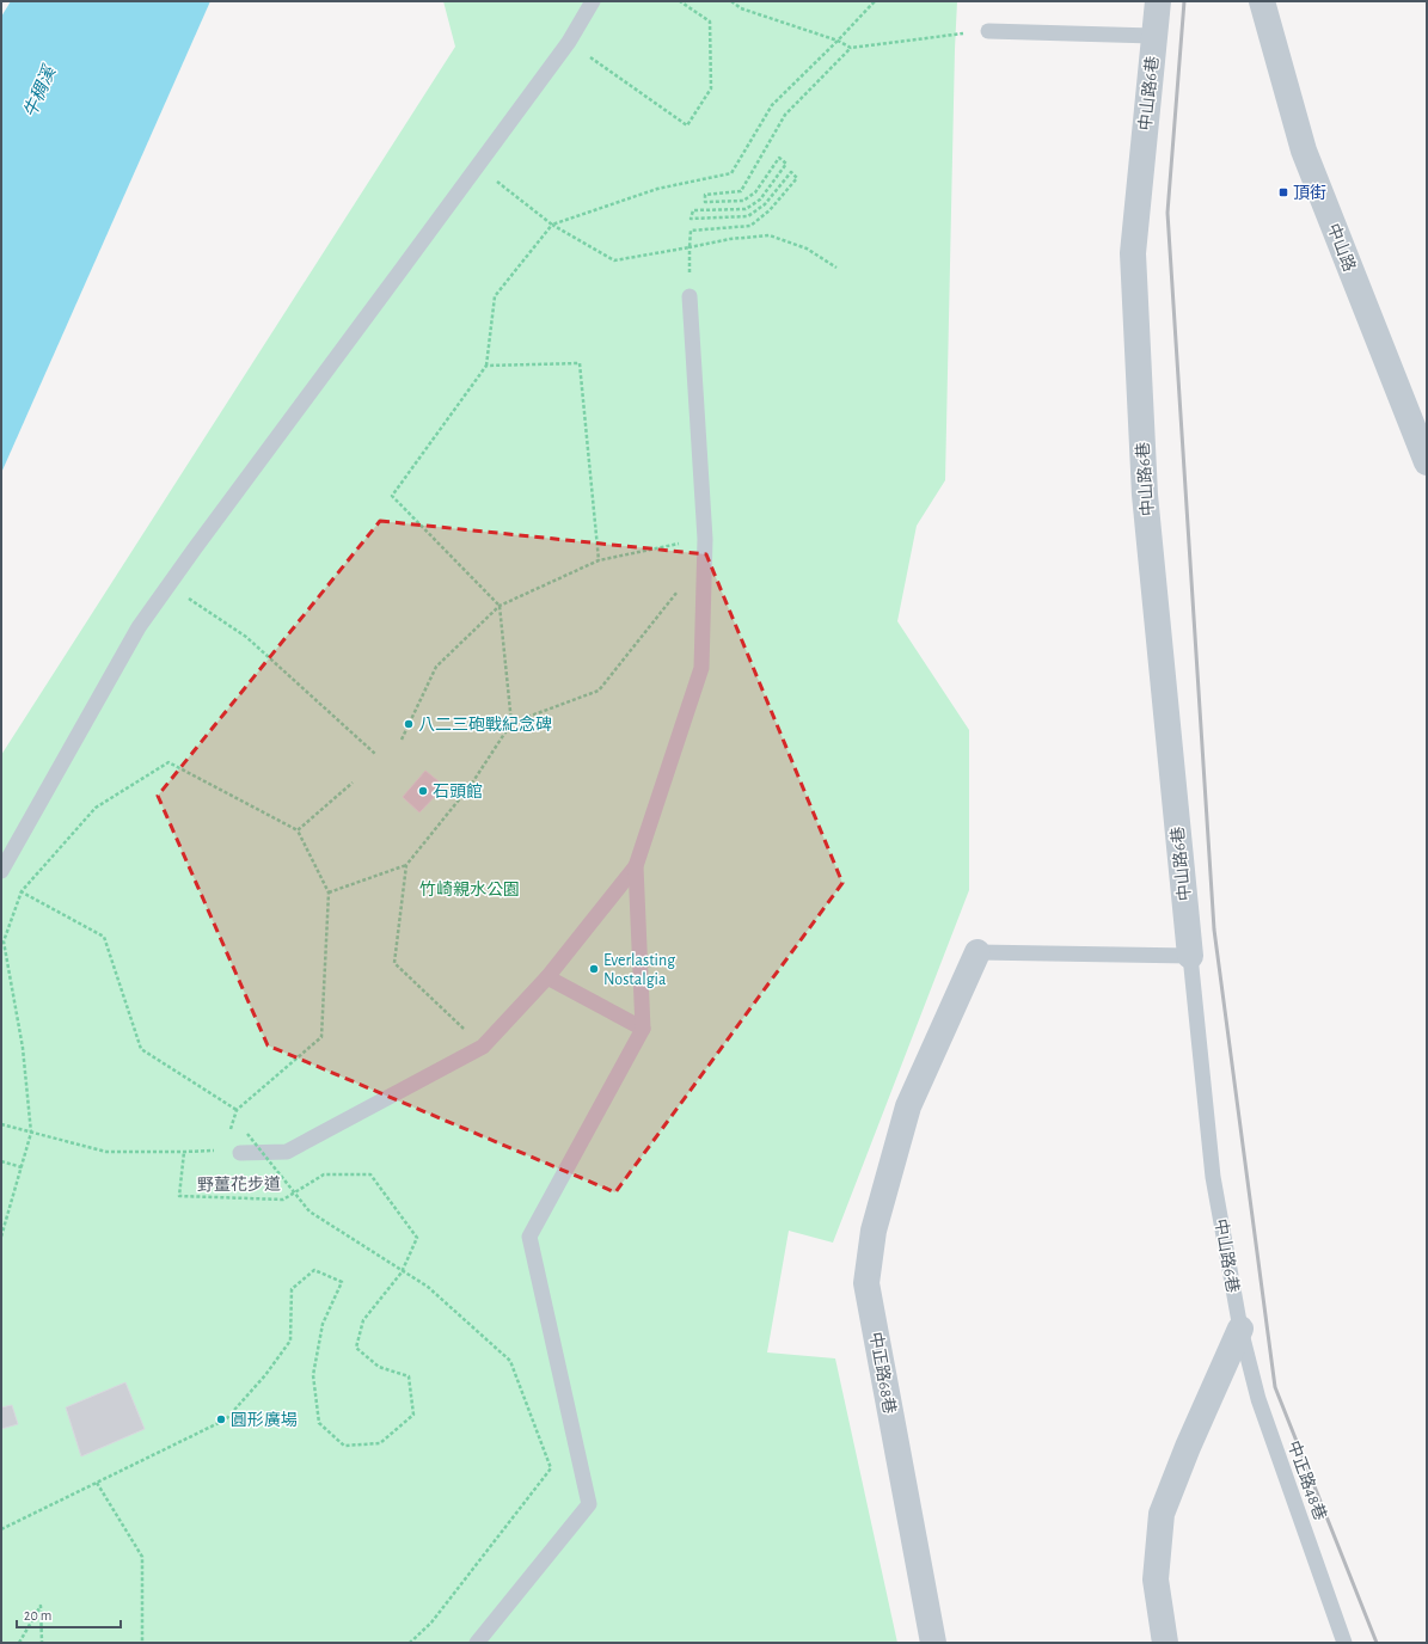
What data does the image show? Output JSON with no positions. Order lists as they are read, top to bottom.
{
  "streets": {
    "street": ["中山路6巷", "中山路", "中正路68巷"],
    "lane": ["中正路48巷"],
    "path": ["野薑花步道"]
  },
  "crossings": [
    ["中山路6巷", "中正路48巷"]
  ],
  "water": ["牛稠溪"],
  "parks": ["竹崎親水公園"],
  "places": {
    "transit": ["頂街"],
    "other": [
      "八二三砲戰紀念碑",
      "石頭館",
      "Everlasting Nostalgia",
      "圓形廣場"
    ]
  },
  "scale_bar": "20 m"
}
